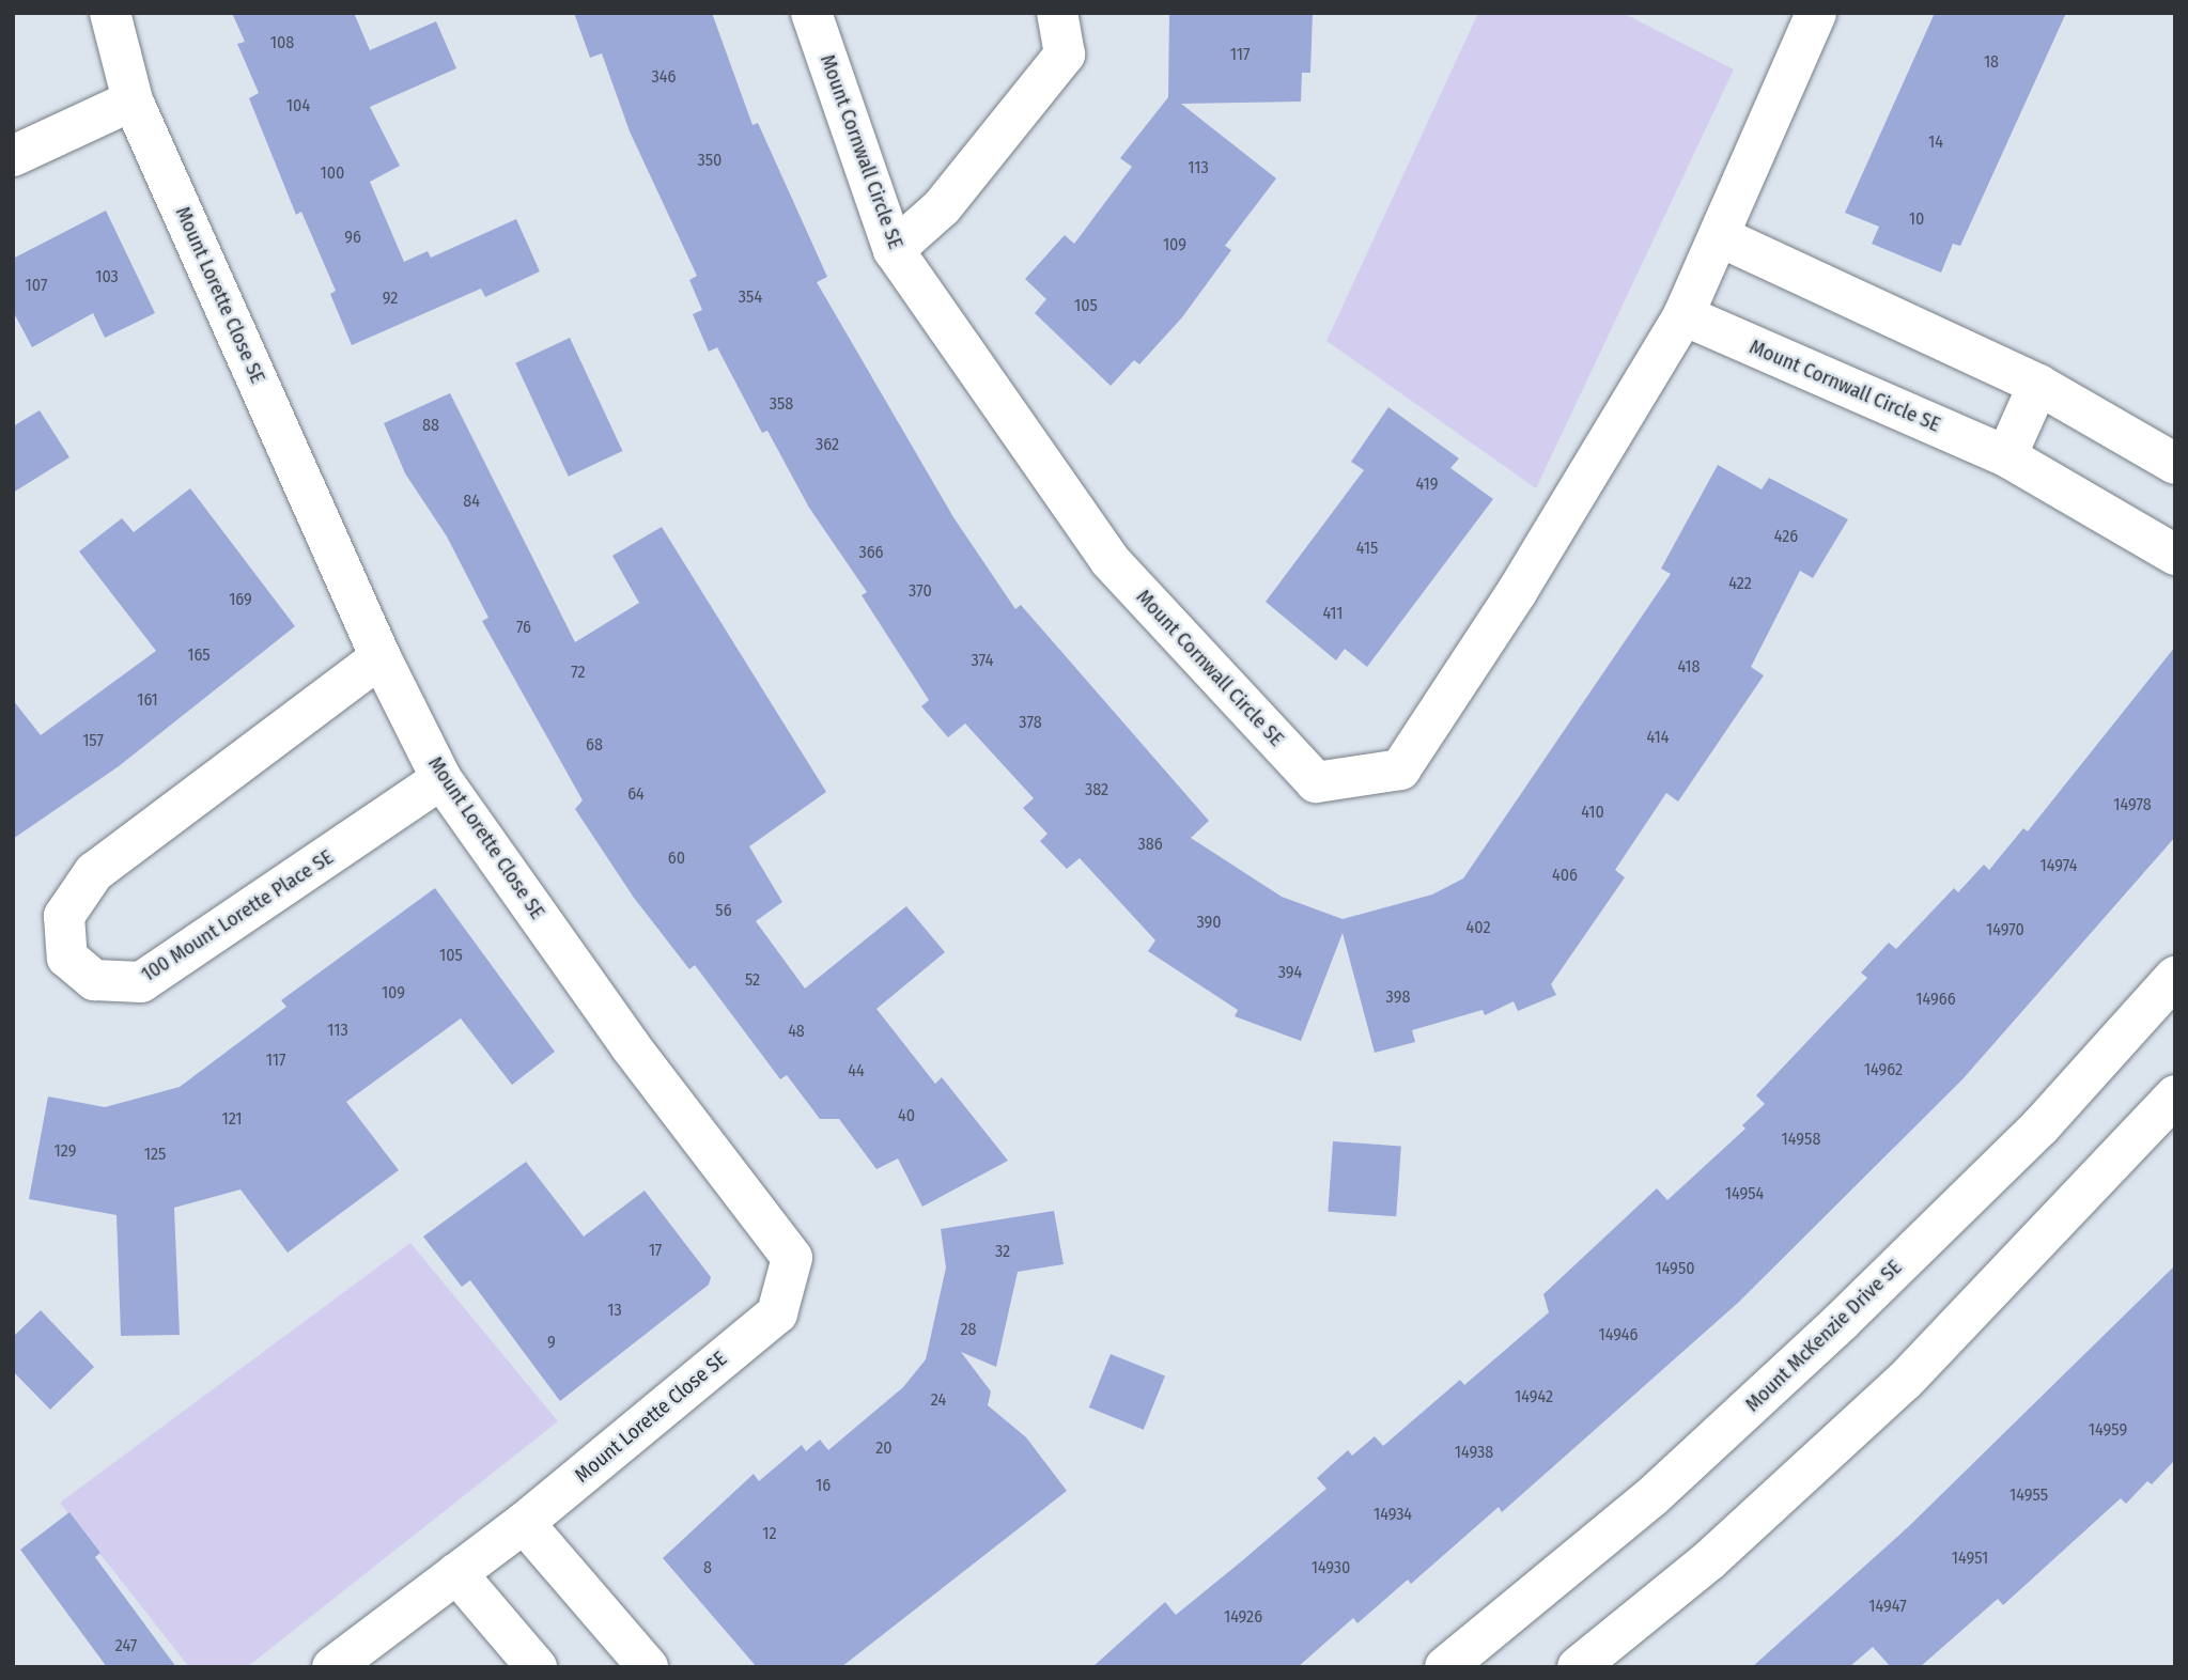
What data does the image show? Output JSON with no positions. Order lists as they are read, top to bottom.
{
  "streets": {
    "street": [
      "Mount Cornwall Circle SE",
      "Mount Lorette Close SE",
      "100 Mount Lorette Place SE",
      "Mount McKenzie Drive SE"
    ]
  },
  "crossings": [
    ["Mount Lorette Close SE", "100 Mount Lorette Place SE"]
  ],
  "house_numbers": [
    "108",
    "117",
    "18",
    "346",
    "104",
    "14",
    "350",
    "113",
    "100",
    "10",
    "96",
    "109",
    "103",
    "107",
    "354",
    "92",
    "105",
    "358",
    "88",
    "362",
    "419",
    "84",
    "426",
    "415",
    "366",
    "422",
    "370",
    "169",
    "411",
    "76",
    "165",
    "374",
    "418",
    "72",
    "161",
    "378",
    "414",
    "157",
    "68",
    "382",
    "64",
    "14978",
    "410",
    "386",
    "60",
    "14974",
    "406",
    "56",
    "390",
    "402",
    "14970",
    "105",
    "394",
    "52",
    "109",
    "398",
    "14966",
    "113",
    "48",
    "117",
    "14962",
    "44",
    "40",
    "121",
    "14958",
    "129",
    "125",
    "14954",
    "17",
    "32",
    "14950",
    "13",
    "28",
    "14946",
    "9",
    "14942",
    "24",
    "14959",
    "20",
    "14938",
    "16",
    "14955",
    "14934",
    "12",
    "14951",
    "8",
    "14930",
    "14947",
    "14926",
    "247"
  ]
}
